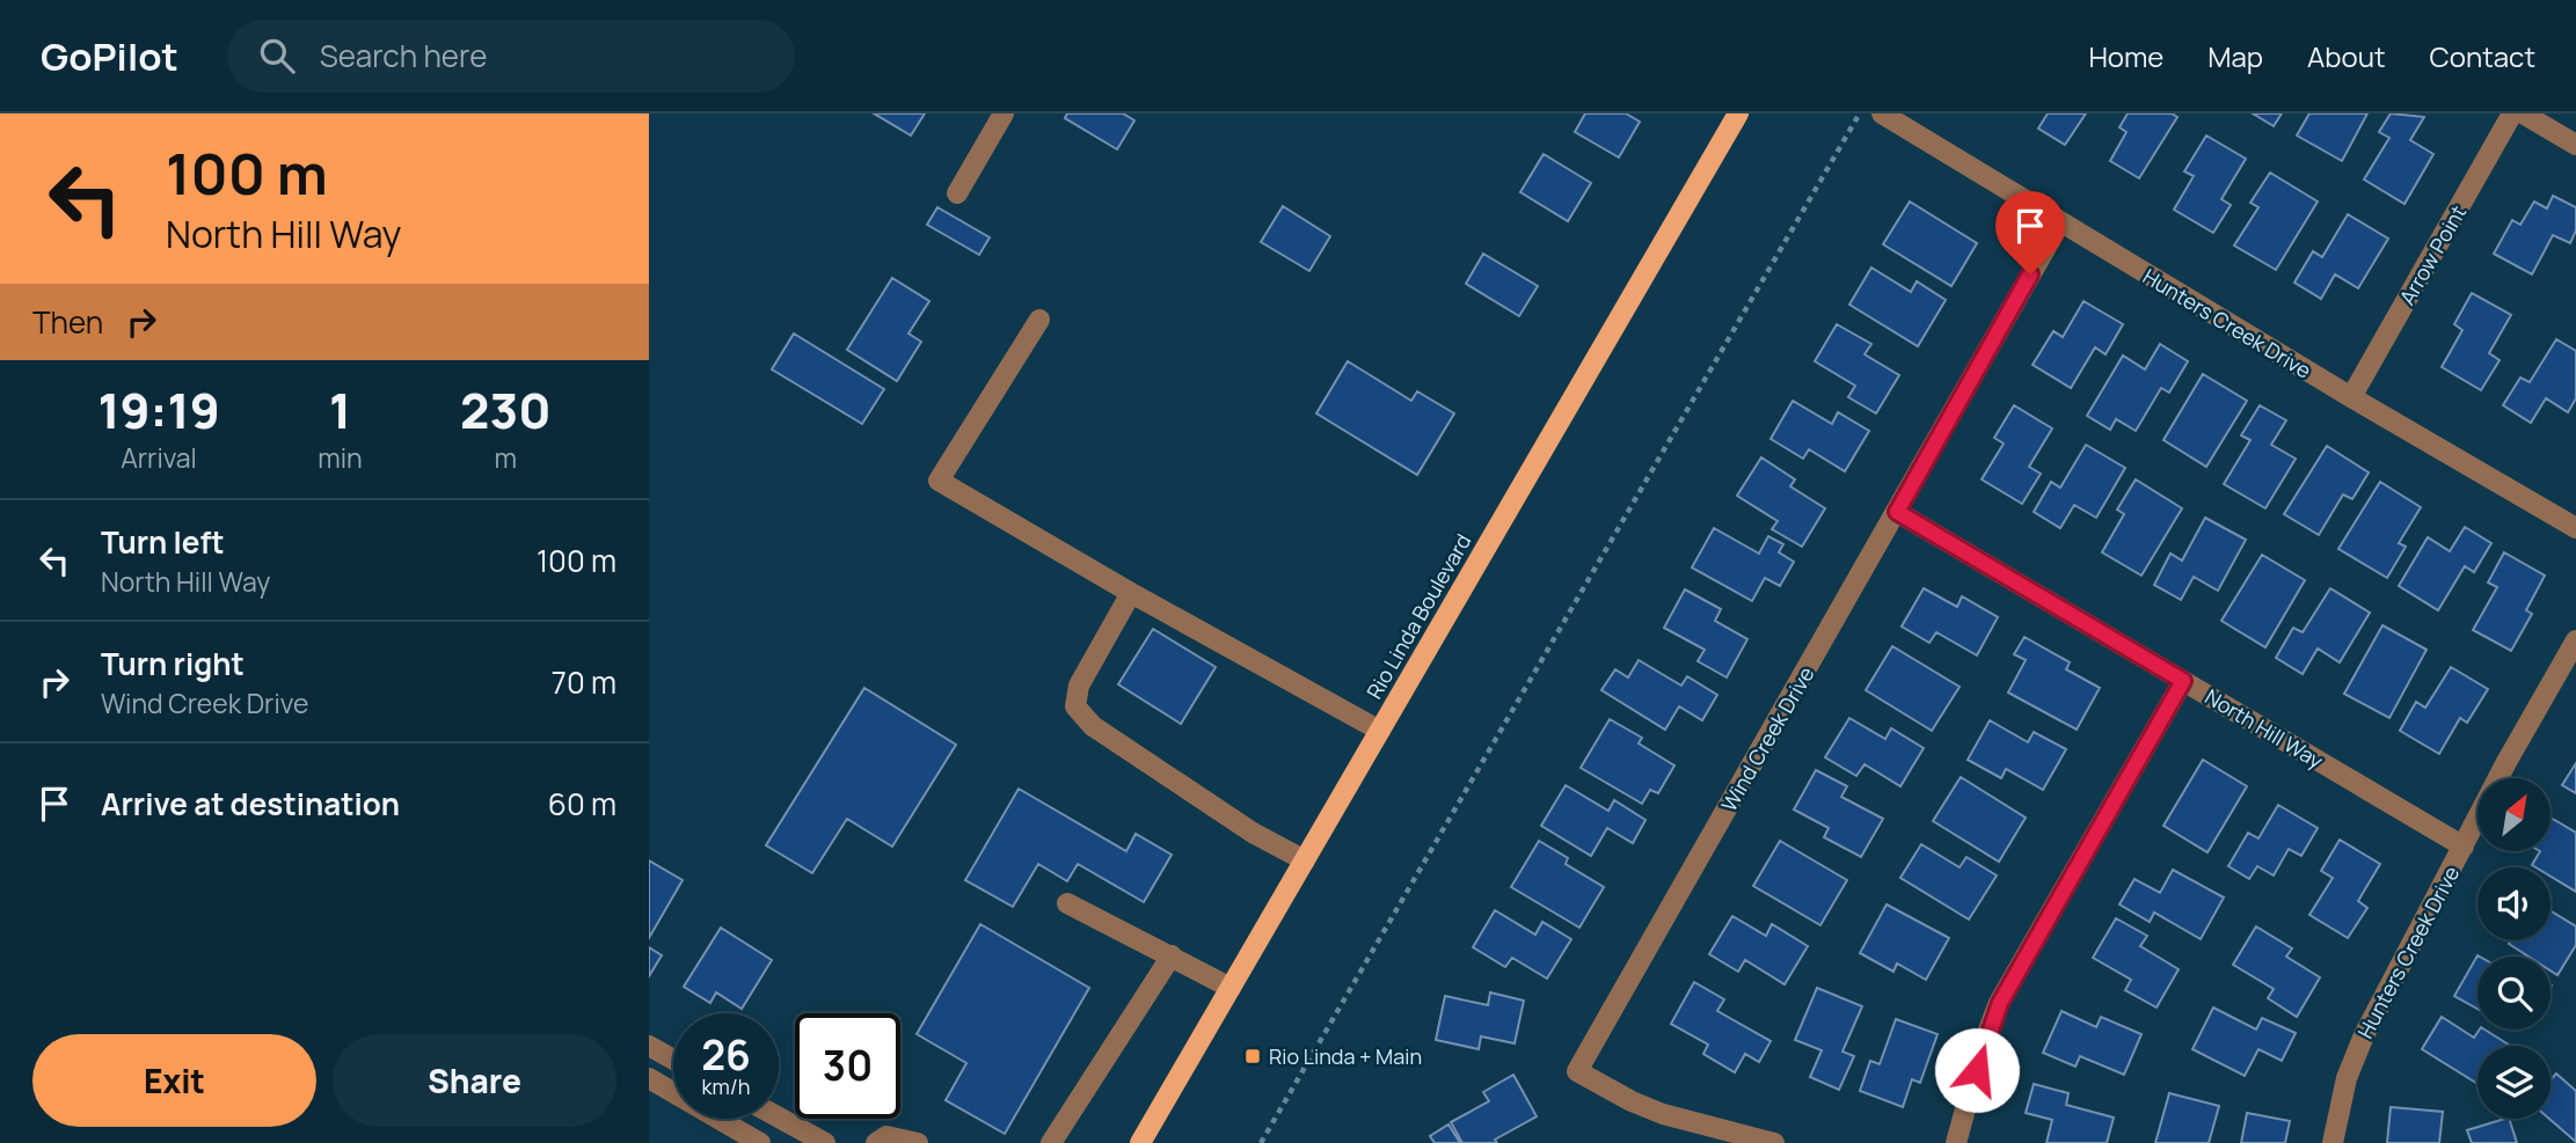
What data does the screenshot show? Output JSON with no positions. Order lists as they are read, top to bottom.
{
  "streets": {
    "main road": ["Rio Linda Boulevard"],
    "street": [
      "Arrow Point",
      "Hunters Creek Drive",
      "North Hill Way",
      "Wind Creek Drive"
    ]
  },
  "crossings": [
    ["Arrow Point", "Hunters Creek Drive"],
    ["Hunters Creek Drive", "North Hill Way"],
    ["Hunters Creek Drive", "Wind Creek Drive"],
    ["North Hill Way", "Wind Creek Drive"]
  ],
  "places": {
    "transit": ["Rio Linda + Main"]
  },
  "north": "top right",
  "page": {
    "header": "GoPilot",
    "search": "Search here",
    "nav": [
      "Home",
      "Map",
      "About",
      "Contact"
    ],
    "turn": ["100 m", "North Hill Way"],
    "then": "Then",
    "eta": [
      "19:19",
      "Arrival",
      "1",
      "min",
      "230",
      "m"
    ],
    "list": [
      {
        "name": "Turn left",
        "note": "North Hill Way",
        "value": "100 m"
      },
      {
        "name": "Turn right",
        "note": "Wind Creek Drive",
        "value": "70 m"
      },
      {
        "name": "Arrive at destination",
        "value": "60 m"
      }
    ],
    "speed": "26 km/h",
    "limit": "30",
    "buttons": ["Exit", "Share"]
  }
}
